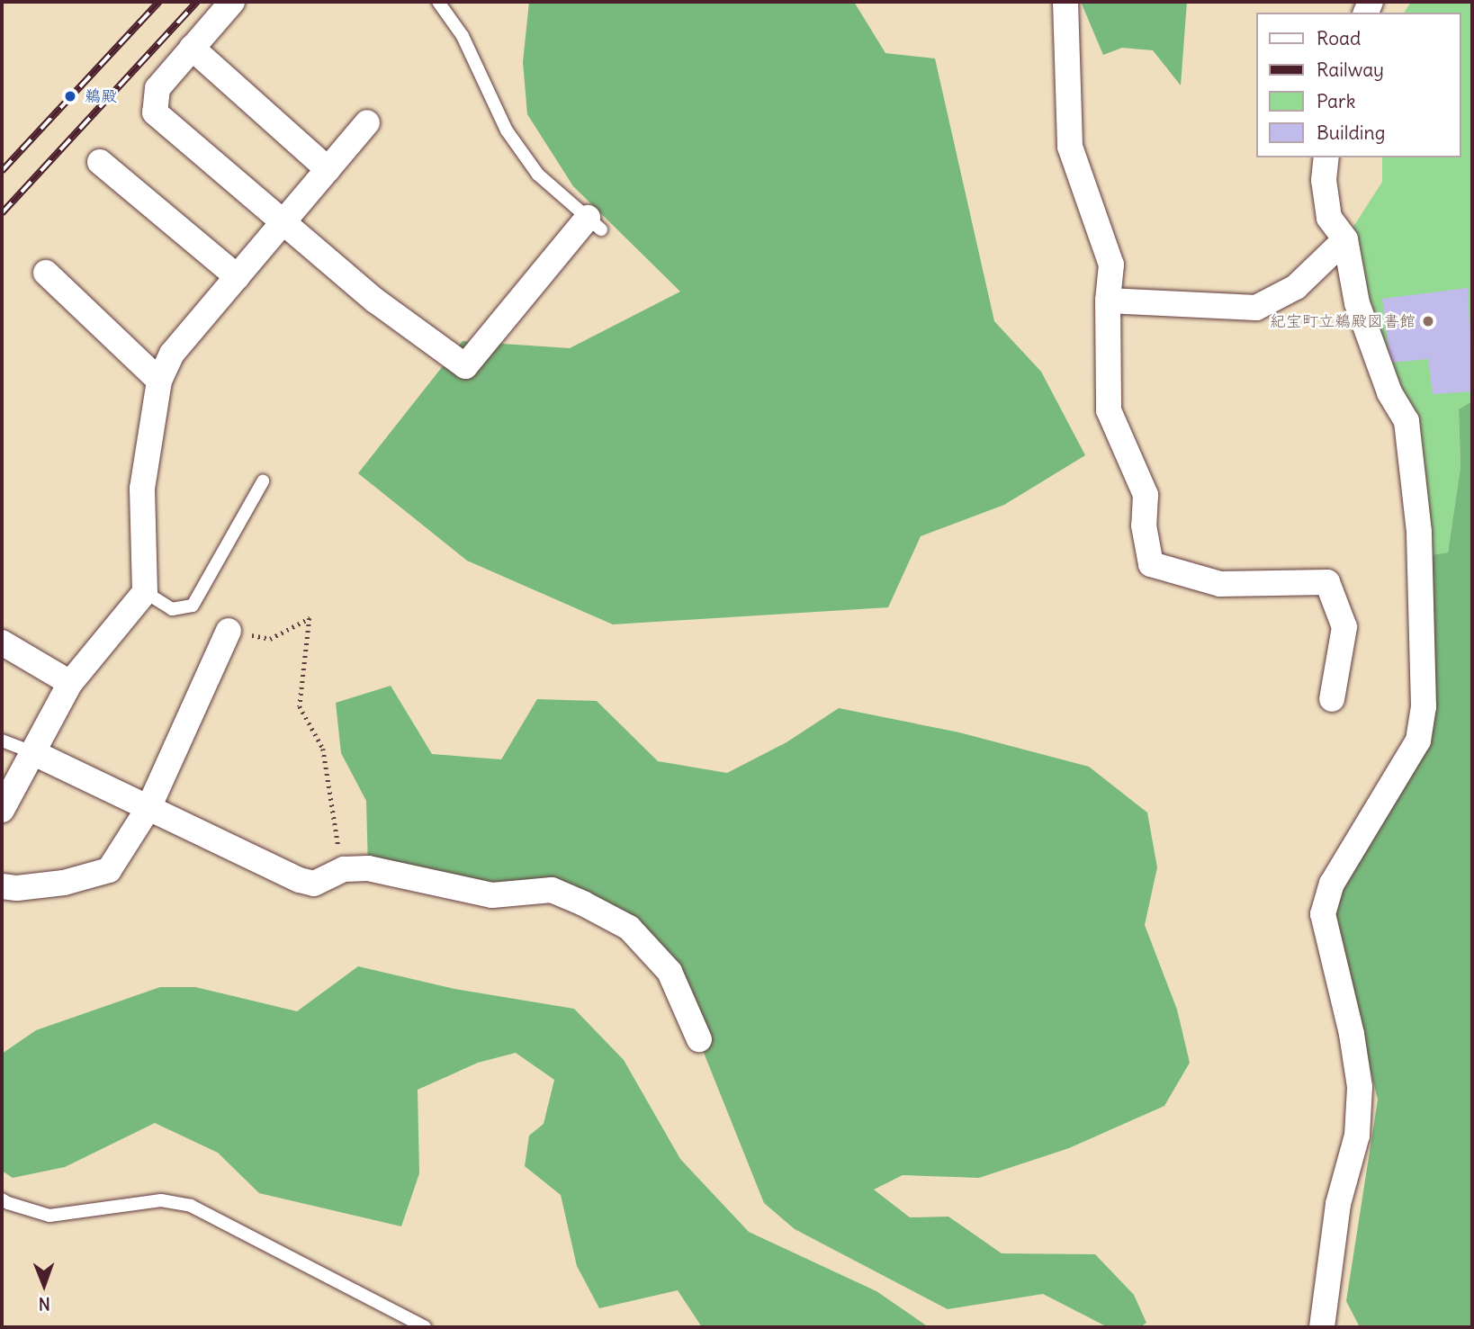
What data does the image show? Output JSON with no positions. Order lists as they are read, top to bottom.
{
  "places": ["鵜殿", "紀宝町立鵜殿図書館"],
  "legend": [
    "Road",
    "Railway",
    "Park",
    "Building"
  ],
  "north": "bottom"
}
